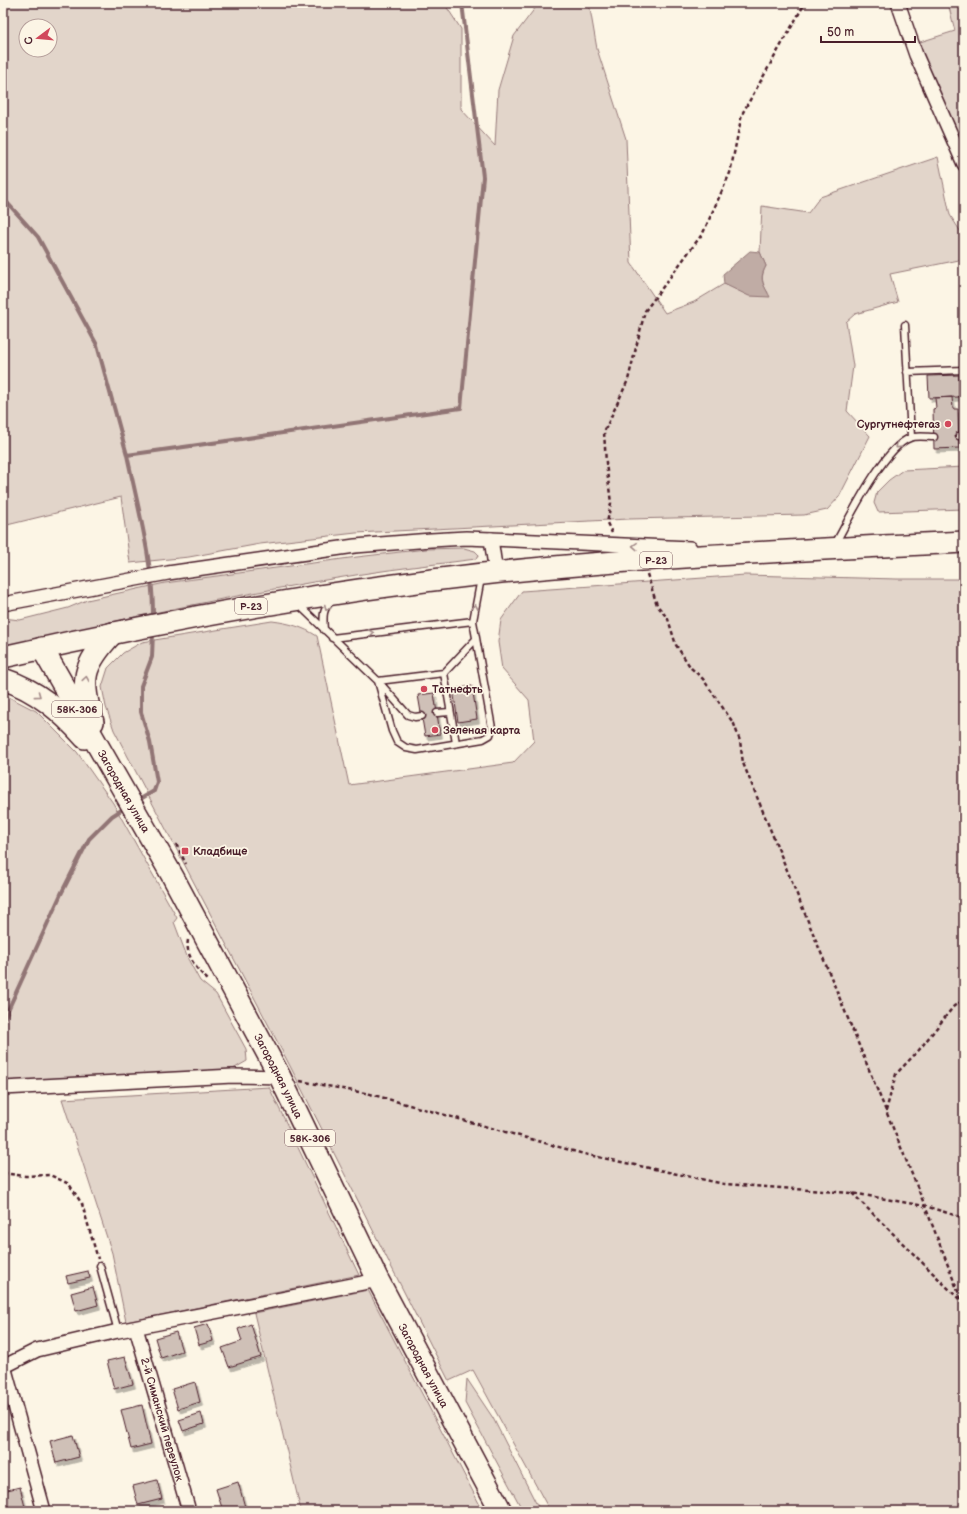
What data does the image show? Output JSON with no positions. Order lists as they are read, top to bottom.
{
  "streets": {
    "highway": ["Р-23", "58К-306", "Загородная улица"],
    "street": ["2-й Симанский переулок"]
  },
  "crossings": [
    ["Р-23", "Загородная улица"]
  ],
  "places": {
    "other": ["Сургутнефтегаз", "Татнефть", "Зеленая карта"],
    "transit": ["Кладбище"]
  },
  "scale_bar": "50 m",
  "north": "left"
}
